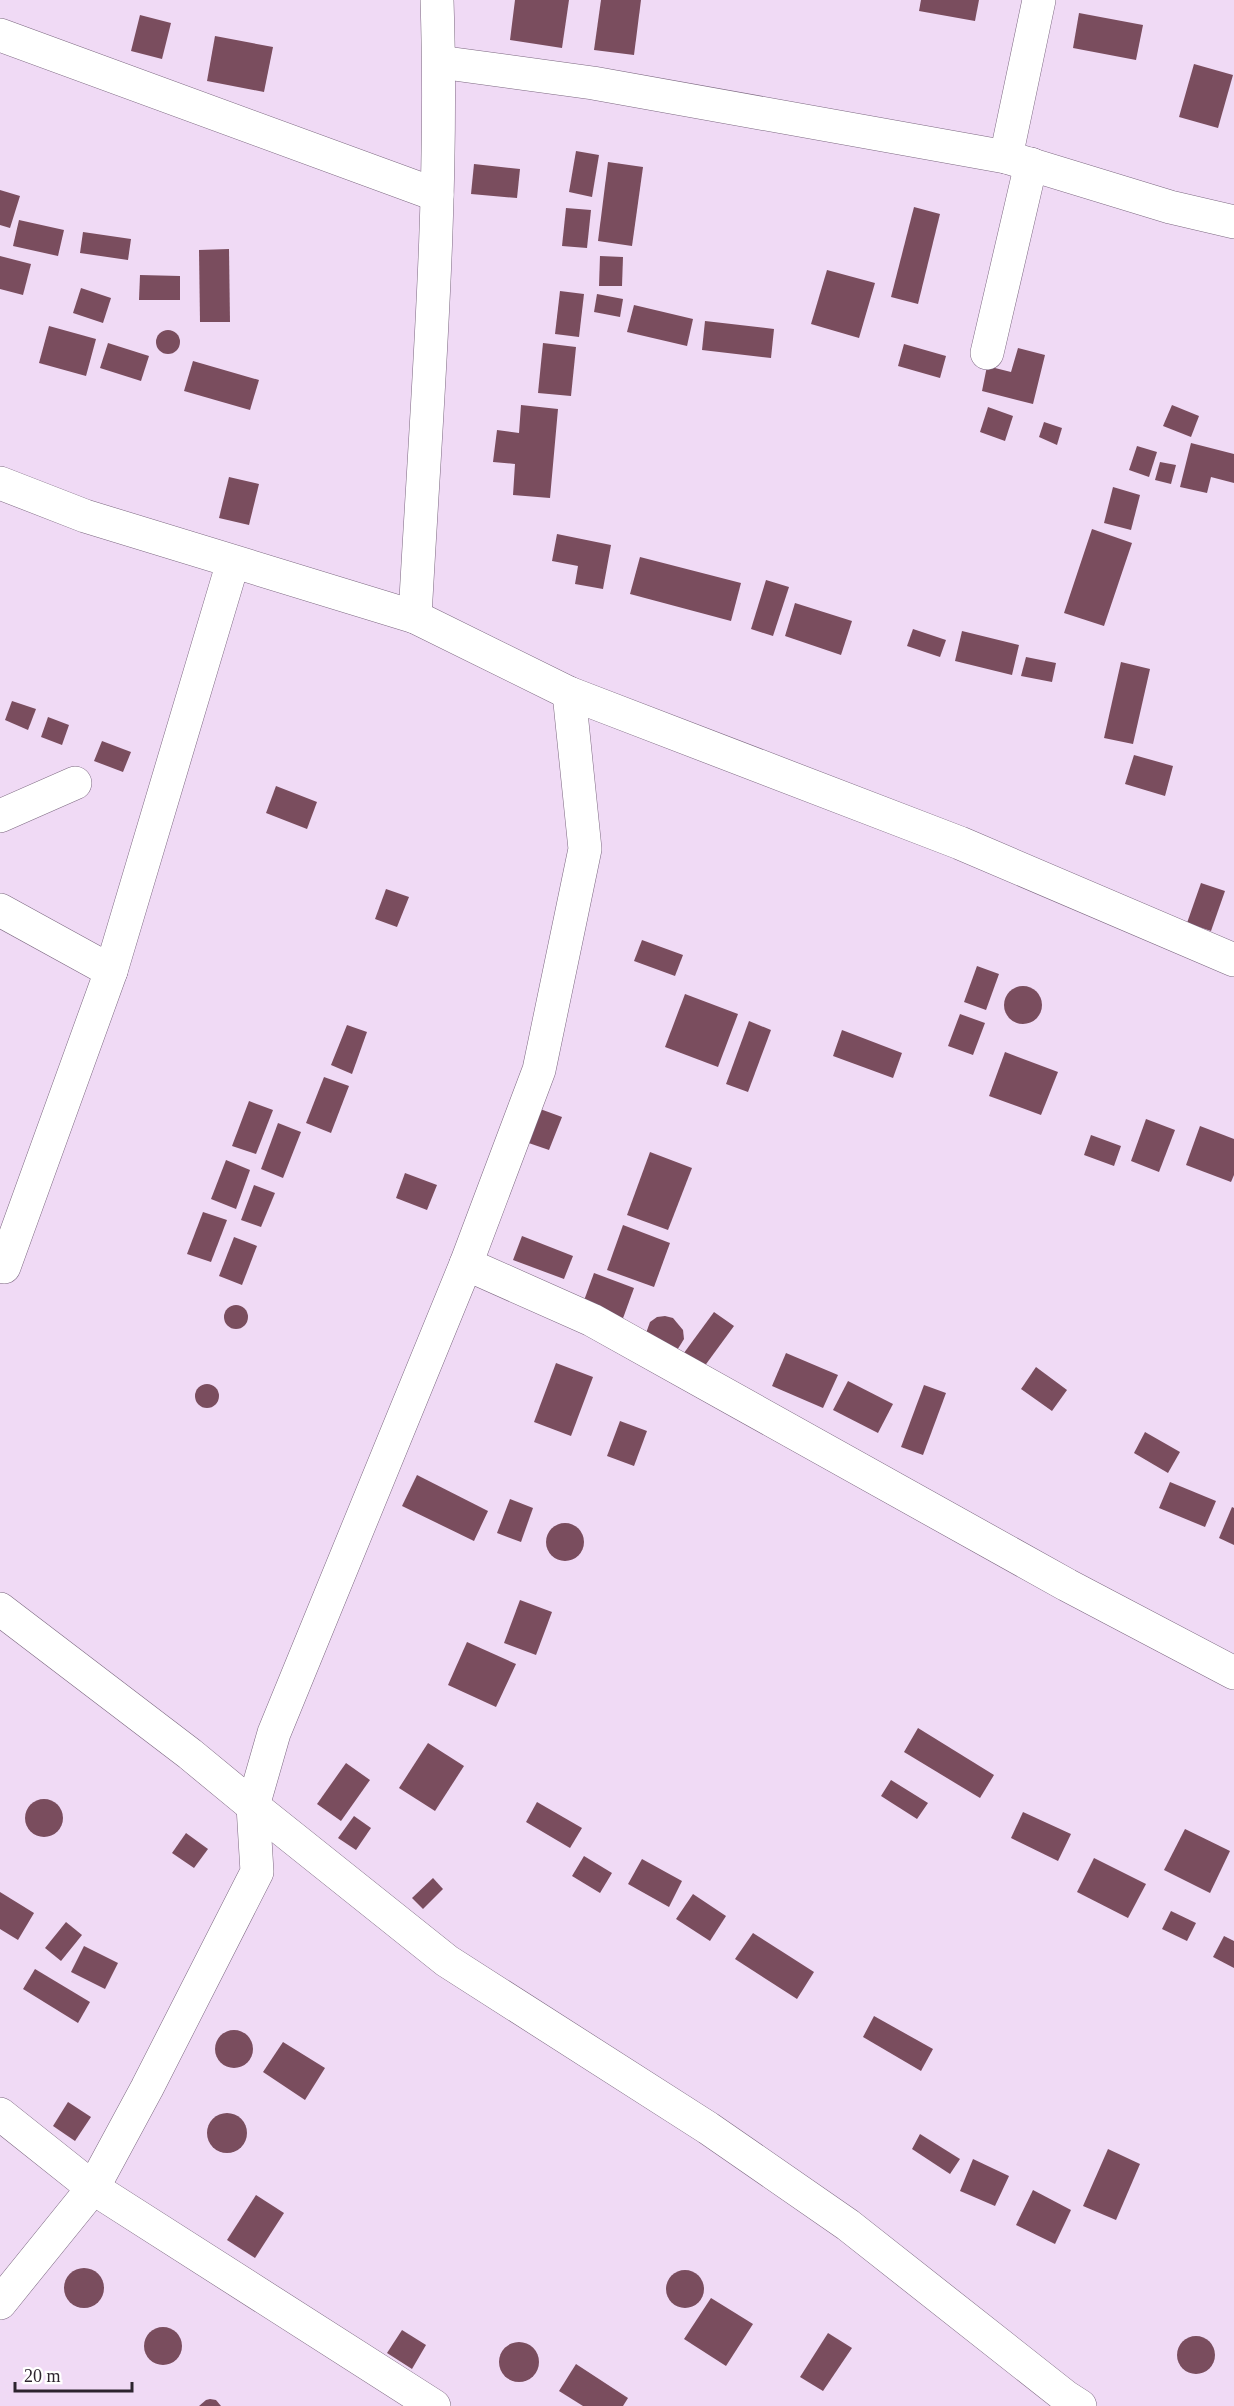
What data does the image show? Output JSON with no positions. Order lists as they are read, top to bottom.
{
  "scale_bar": "20 m"
}
